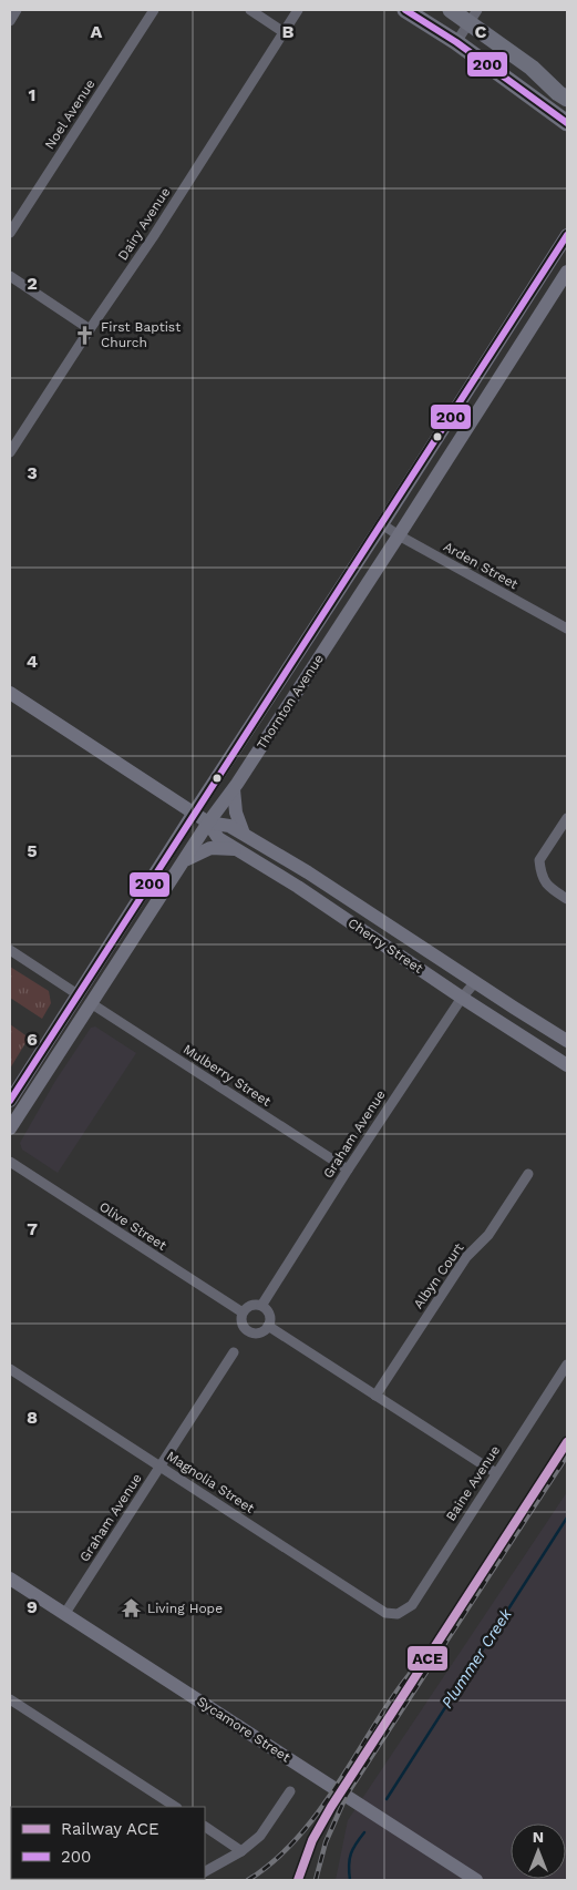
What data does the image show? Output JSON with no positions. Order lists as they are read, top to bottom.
{
  "streets": {
    "main road": ["Thornton Avenue", "Cherry Street", "Sycamore Street"],
    "street": [
      "Noel Avenue",
      "Dairy Avenue",
      "Arden Street",
      "Mulberry Street",
      "Graham Avenue",
      "Olive Street",
      "Albyn Court",
      "Magnolia Street",
      "Baine Avenue"
    ]
  },
  "crossings": [
    ["Arden Street", "Thornton Avenue"],
    ["Thornton Avenue", "Cherry Street"],
    ["Thornton Avenue", "Mulberry Street"],
    ["Cherry Street", "Graham Avenue"],
    ["Mulberry Street", "Graham Avenue"],
    ["Graham Avenue", "Olive Street"],
    ["Graham Avenue", "Magnolia Street"],
    ["Graham Avenue", "Sycamore Street"],
    ["Magnolia Street", "Baine Avenue"]
  ],
  "water": ["Plummer Creek"],
  "places": {
    "church": ["First Baptist Church"],
    "temple": ["Living Hope"]
  },
  "lines": ["transit line 200", "rail line ACE"],
  "legend": ["Railway ACE", "200"],
  "north": "top",
  "grid": {
    "columns": ["A", "B", "C"],
    "rows": [
      "1",
      "2",
      "3",
      "4",
      "5",
      "6",
      "7",
      "8",
      "9"
    ]
  }
}
